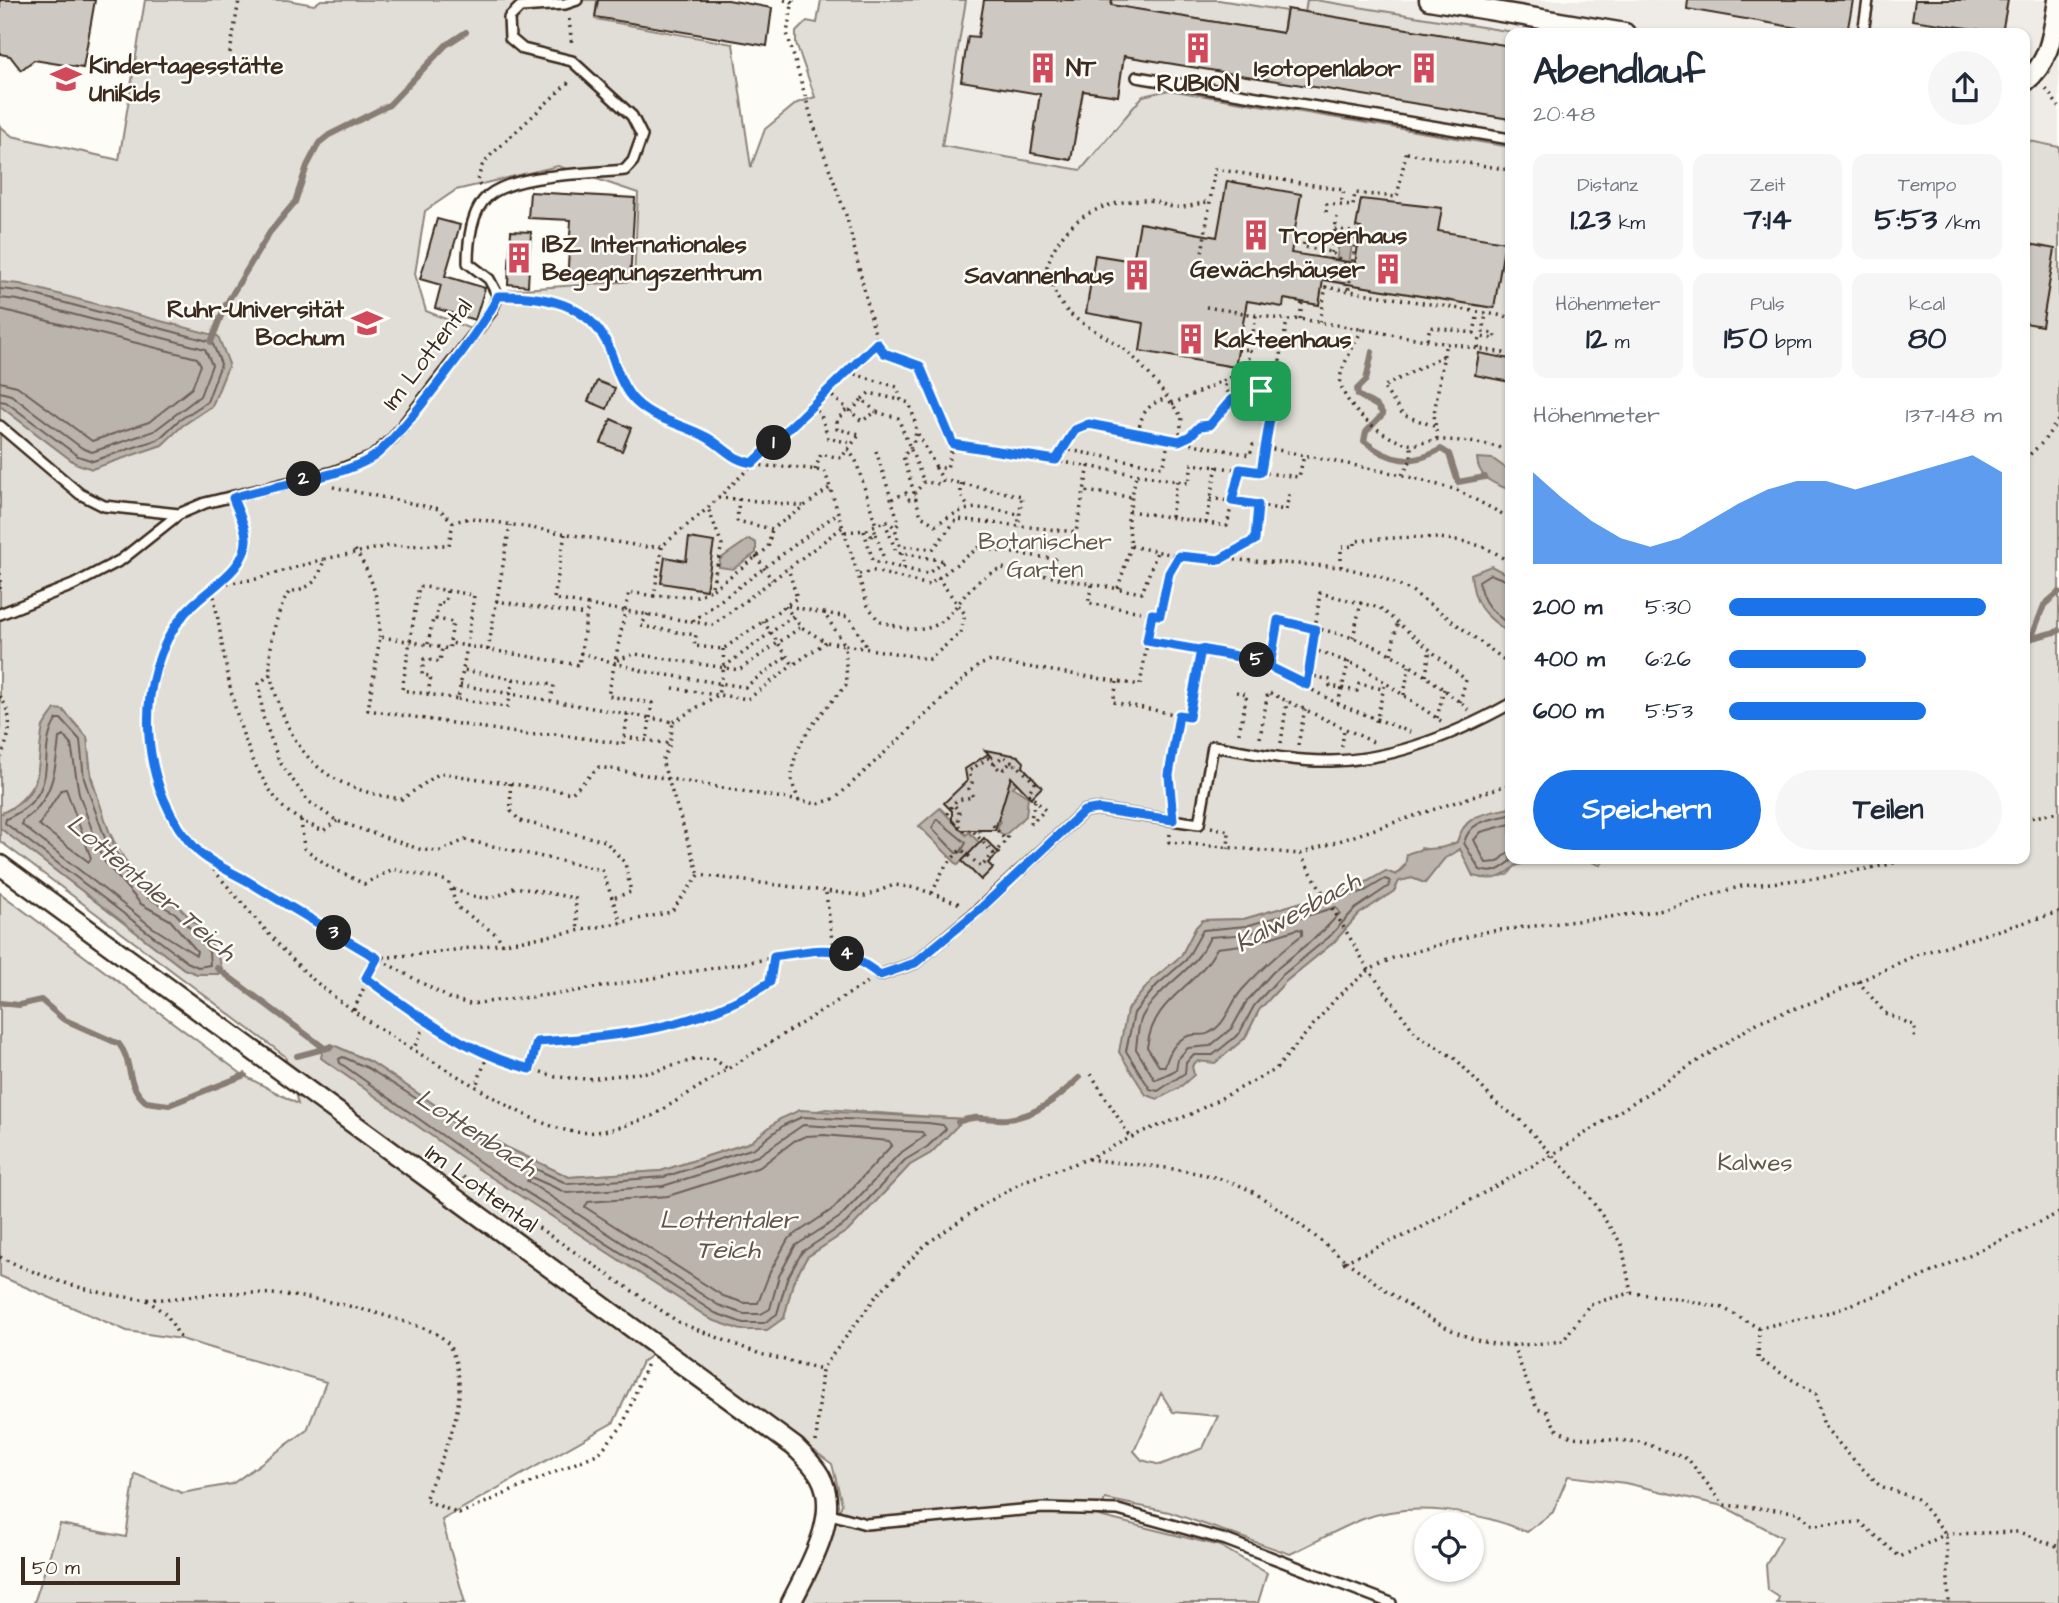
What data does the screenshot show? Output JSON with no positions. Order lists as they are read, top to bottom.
{
  "streets": {
    "street": ["Im Lottental"]
  },
  "water": ["Lottentaler Teich", "Kalwesbach", "Lottenbach"],
  "parks": ["Botanischer Garten", "Kalwes"],
  "places": {
    "building": [
      "RUBION",
      "NT",
      "Isotopenlabor",
      "Tropenhaus",
      "IBZ Internationales Begegnungszentrum",
      "Gewächshäuser",
      "Savannenhaus",
      "Kakteenhaus"
    ],
    "school or university": ["Kindertagesstätte UniKids", "Ruhr-Universität Bochum"]
  },
  "scale_bar": "50 m",
  "page": {
    "heading": ["Abendlauf", "20:48"],
    "stats": [
      ["Distanz", "1.23 km"],
      ["Zeit", "7:14"],
      ["Tempo", "5:53 /km"],
      ["Höhenmeter", "12 m"],
      ["Puls", "150 bpm"],
      ["kcal", "80"]
    ],
    "chart": ["Höhenmeter", "137–148 m"],
    "pins": [
      "1",
      "2",
      "5",
      "3",
      "4"
    ],
    "list": [
      {
        "name": "200 m",
        "note": "5:30"
      },
      {
        "name": "400 m",
        "note": "6:26"
      },
      {
        "name": "600 m",
        "note": "5:53"
      }
    ],
    "buttons": ["Speichern", "Teilen"],
    "scale": "50 m"
  }
}
